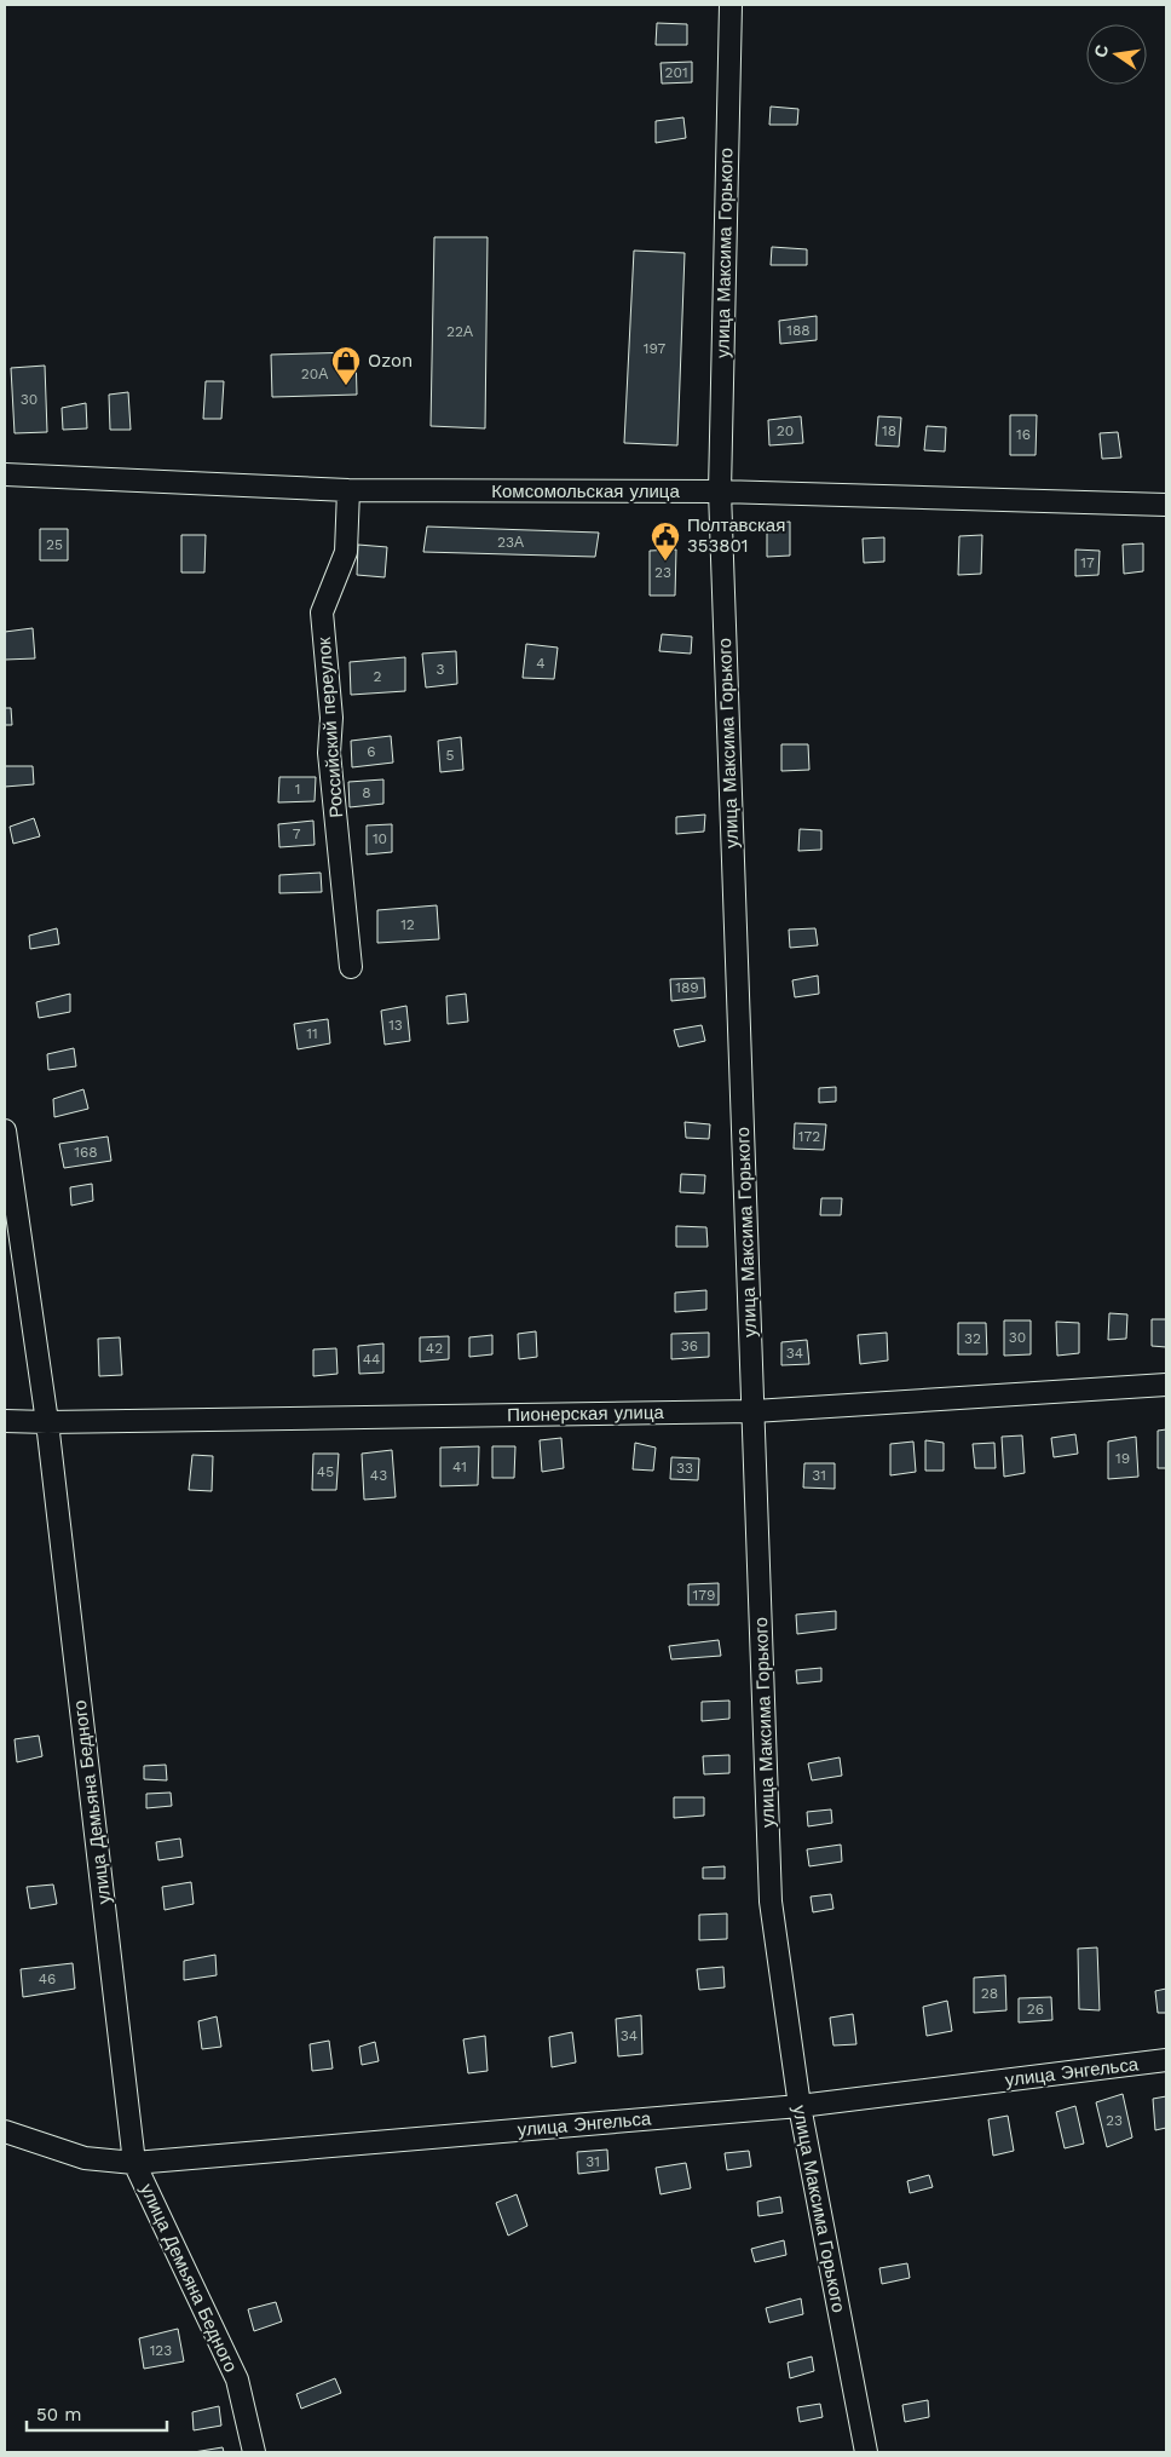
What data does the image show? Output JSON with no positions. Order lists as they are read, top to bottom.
{
  "streets": {
    "street": [
      "улица Максима Горького",
      "Комсомольская улица",
      "Российский переулок",
      "Пионерская улица",
      "улица Демьяна Бедного",
      "улица Энгельса"
    ]
  },
  "crossings": [
    ["улица Максима Горького", "Комсомольская улица"],
    ["улица Максима Горького", "Пионерская улица"],
    ["улица Максима Горького", "улица Энгельса"],
    ["Комсомольская улица", "Российский переулок"],
    ["Пионерская улица", "улица Демьяна Бедного"],
    ["улица Демьяна Бедного", "улица Энгельса"]
  ],
  "places": {
    "shop": ["Ozon"],
    "public building": ["Полтавская 353801"]
  },
  "house_numbers": [
    "201",
    "188",
    "22А",
    "197",
    "20А",
    "30",
    "20",
    "18",
    "16",
    "23А",
    "25",
    "17",
    "23",
    "4",
    "3",
    "2",
    "6",
    "5",
    "1",
    "8",
    "7",
    "10",
    "12",
    "189",
    "13",
    "11",
    "172",
    "168",
    "30",
    "32",
    "36",
    "42",
    "34",
    "44",
    "19",
    "41",
    "33",
    "45",
    "43",
    "31",
    "179",
    "46",
    "28",
    "26",
    "34",
    "23",
    "31",
    "123"
  ],
  "scale_bar": "50 m",
  "north": "left"
}
